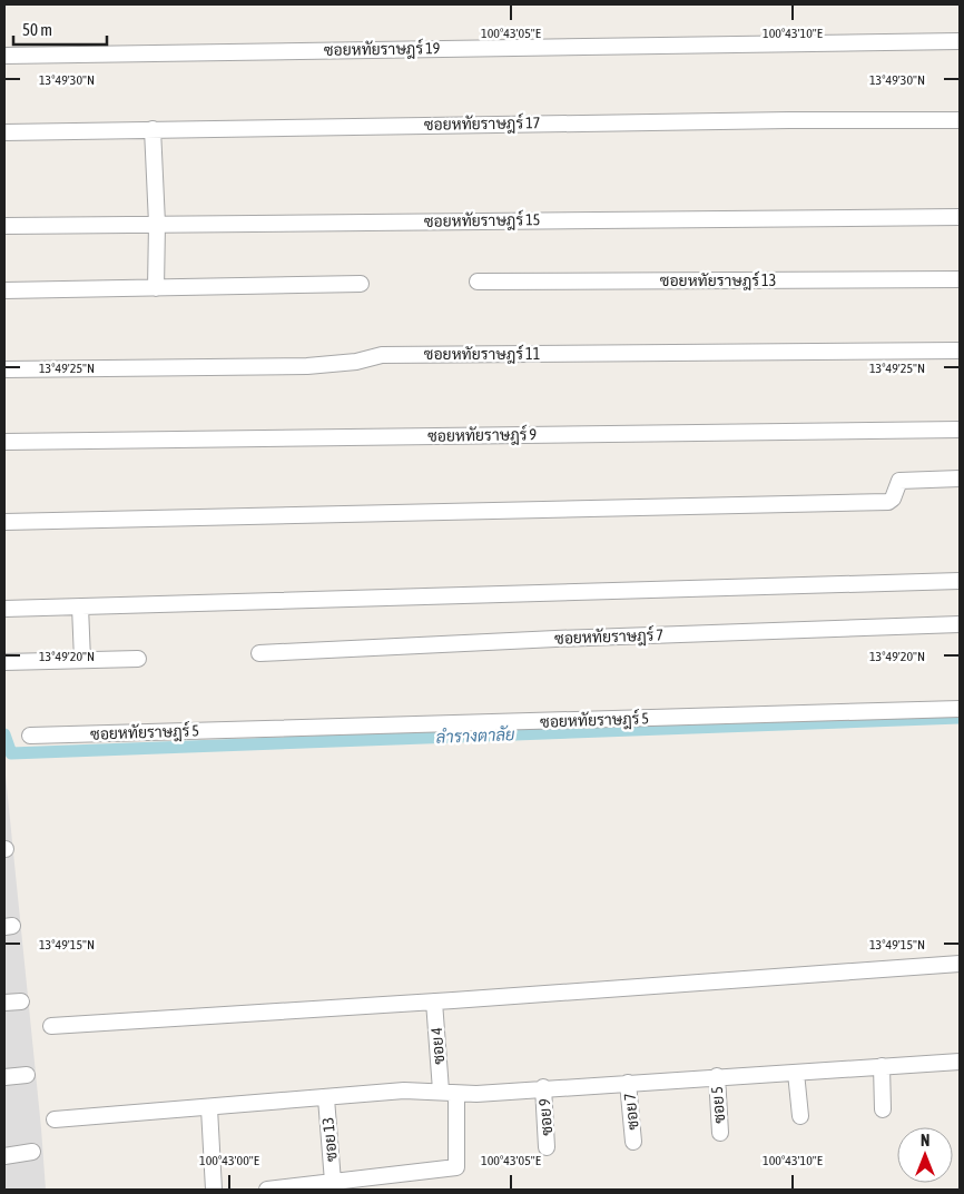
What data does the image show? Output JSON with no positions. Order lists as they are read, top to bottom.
{
  "streets": {
    "street": [
      "ซอยหทัยราษฎร์ 19",
      "ซอยหทัยราษฎร์ 17",
      "ซอยหทัยราษฎร์ 15",
      "ซอยหทัยราษฎร์ 13",
      "ซอยหทัยราษฎร์ 11",
      "ซอยหทัยราษฎร์ 9",
      "ซอยหทัยราษฎร์ 7",
      "ซอยหทัยราษฎร์ 5",
      "ซอย 4",
      "ซอย 5",
      "ซอย 7",
      "ซอย 9",
      "ซอย 13"
    ]
  },
  "crossings": [
    ["ซอย 4", "ซอย 13"]
  ],
  "water": ["ลำรางตาลัย"],
  "scale_bar": "50 m",
  "north": "top",
  "coordinates": [
    "100°43'05\"E",
    "100°43'10\"E",
    "13°49'30\"N",
    "13°49'25\"N",
    "13°49'20\"N",
    "13°49'15\"N",
    "100°43'00\"E"
  ]
}
